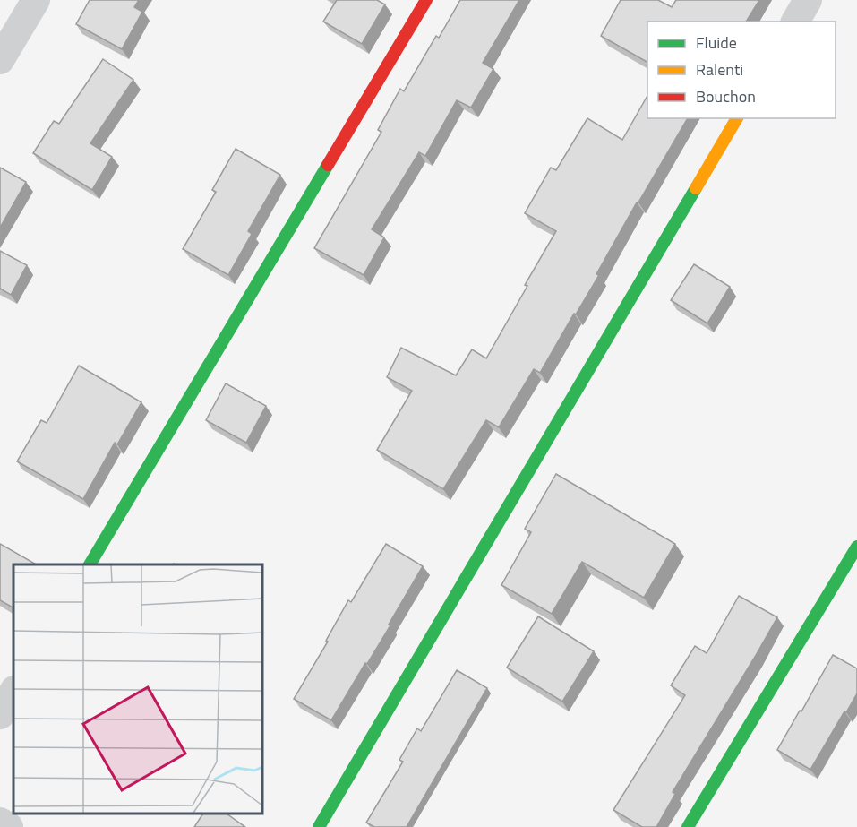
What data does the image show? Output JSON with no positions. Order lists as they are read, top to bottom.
{
  "legend": ["Fluide", "Ralenti", "Bouchon"]
}
